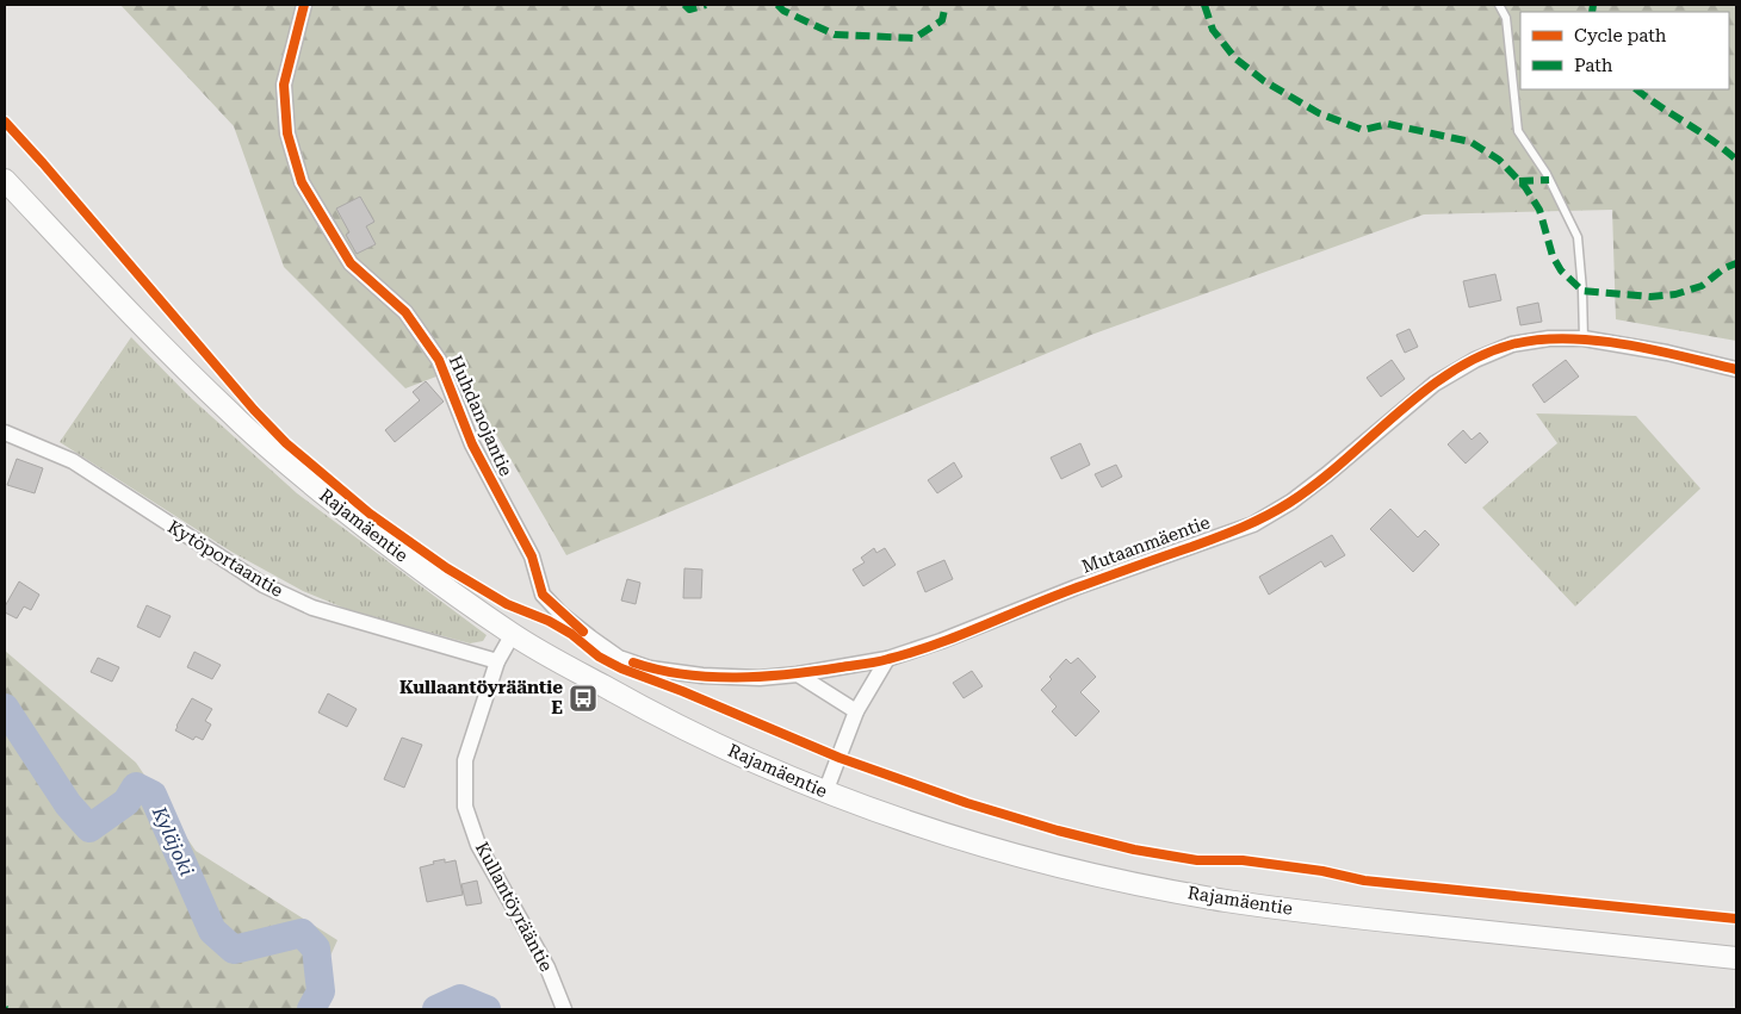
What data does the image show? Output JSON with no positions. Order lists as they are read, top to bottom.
{
  "streets": {
    "main road": ["Rajamäentie"],
    "street": [
      "Huhdanojantie",
      "Mutaanmäentie",
      "Kytöportaantie",
      "Kullantöyrääntie"
    ]
  },
  "crossings": [
    ["Huhdanojantie", "Mutaanmäentie"],
    ["Rajamäentie", "Kullantöyrääntie"],
    ["Kytöportaantie", "Kullantöyrääntie"]
  ],
  "water": ["Kyläjoki"],
  "places": {
    "bus stop": ["Kullaantöyrääntie E"]
  },
  "legend": ["Cycle path", "Path"]
}
